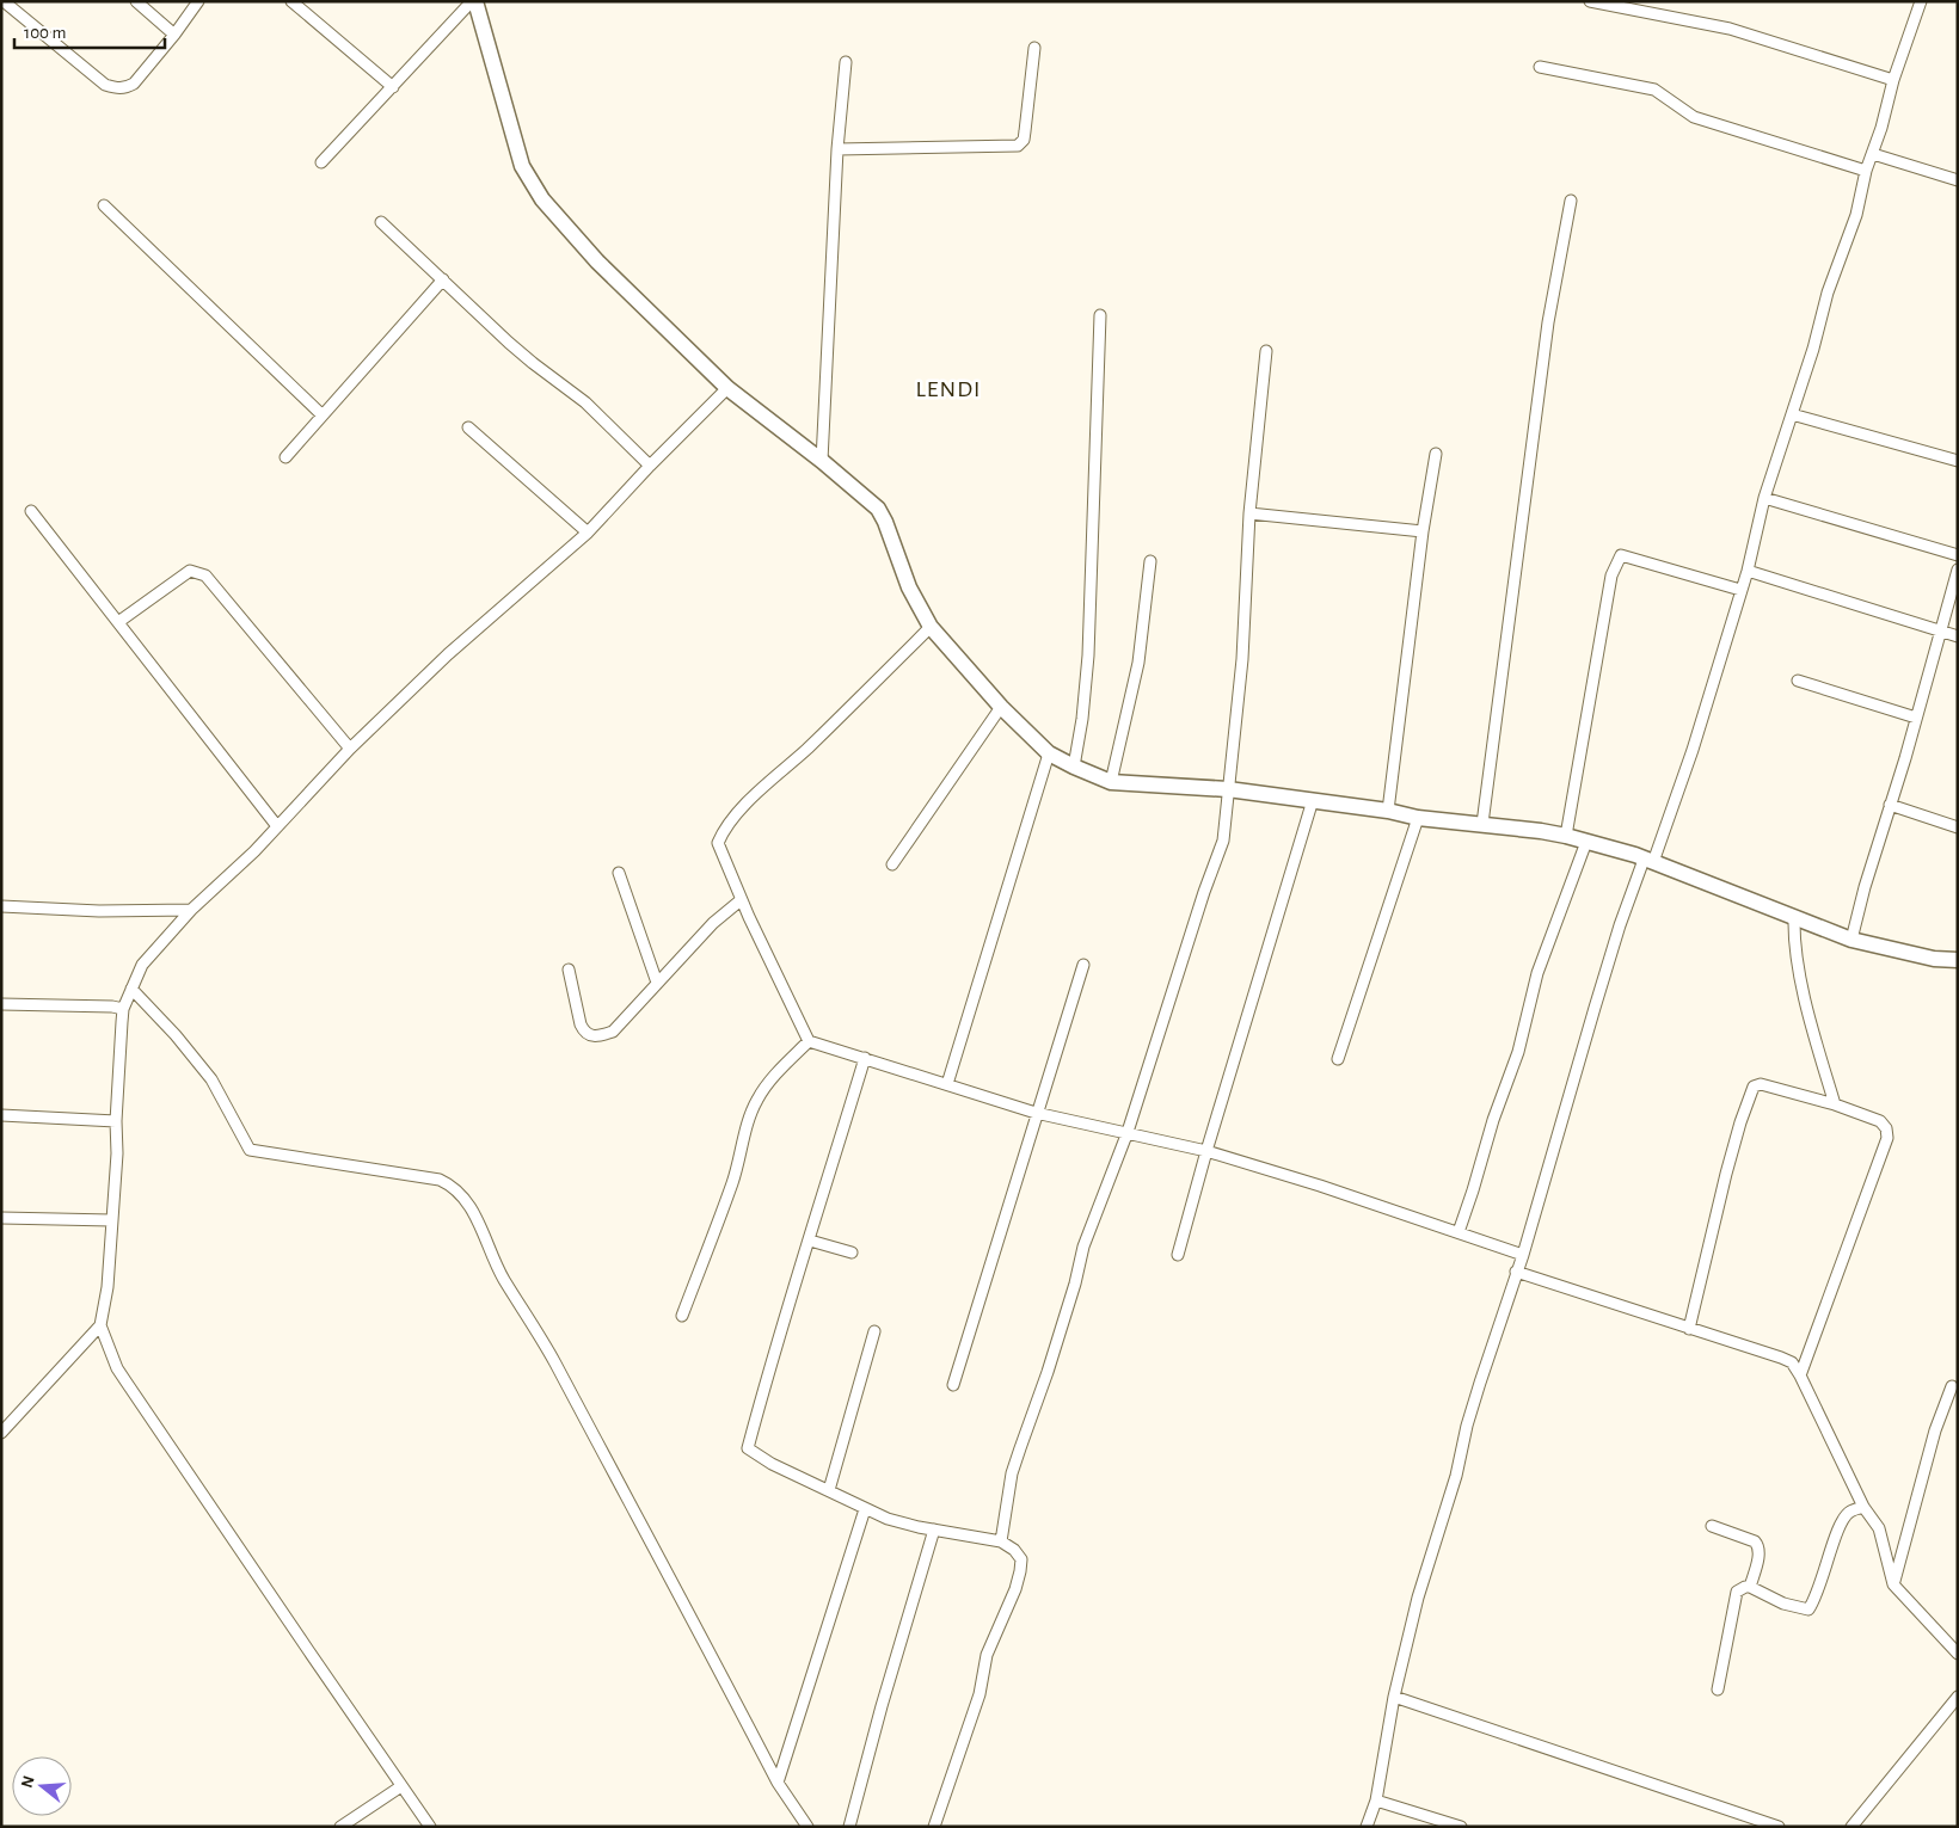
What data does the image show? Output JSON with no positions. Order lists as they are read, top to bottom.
{
  "districts": ["LENDI"],
  "scale_bar": "100 m",
  "north": "left"
}
